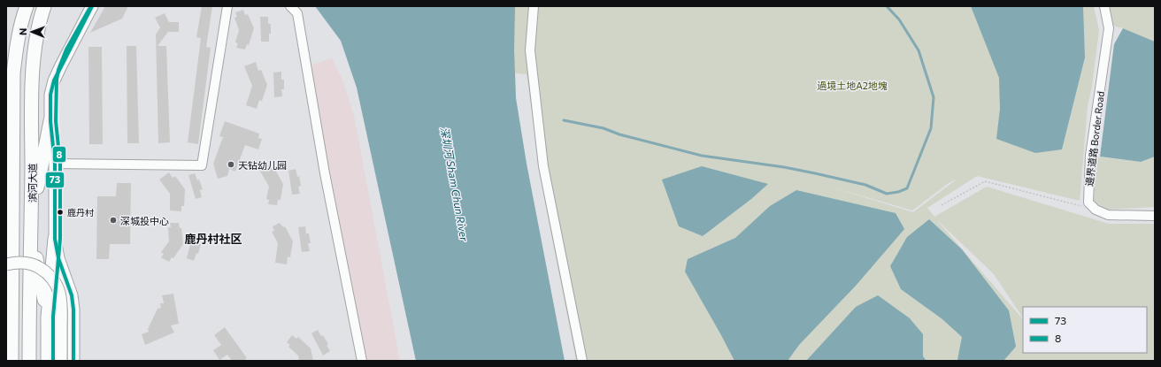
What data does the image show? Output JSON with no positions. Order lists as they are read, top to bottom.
{
  "streets": {
    "highway": ["滨河大道"],
    "street": ["邊界道路 Border Road"]
  },
  "districts": ["鹿丹村社区"],
  "water": ["深圳河 Sham Chun River"],
  "parks": ["過境土地A2地塊"],
  "places": ["天钻幼儿园", "鹿丹村", "深城投中心"],
  "lines": ["transit line 73", "transit line 8"],
  "legend": ["73", "8"],
  "north": "left"
}
